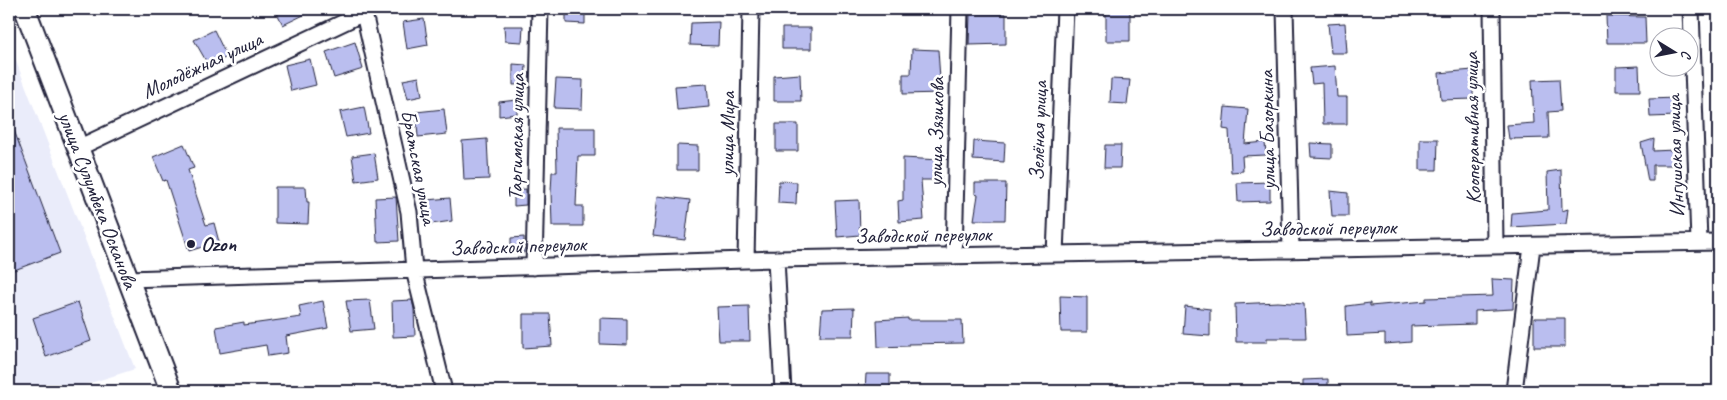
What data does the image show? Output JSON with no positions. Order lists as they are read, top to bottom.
{
  "streets": {
    "main road": ["улица Сулумбека Осканова"],
    "street": [
      "Молодёжная улица",
      "Кооперативная улица",
      "улица Базоркина",
      "Зелёная улица",
      "улица Зязикова",
      "улица Мира",
      "Таргимская улица",
      "Ингушская улица",
      "Братская улица",
      "Заводской переулок"
    ]
  },
  "crossings": [
    ["Молодёжная улица", "Братская улица"],
    ["Молодёжная улица", "улица Сулумбека Осканова"],
    ["Кооперативная улица", "Заводской переулок"],
    ["улица Базоркина", "Заводской переулок"],
    ["Зелёная улица", "Заводской переулок"],
    ["улица Зязикова", "Заводской переулок"],
    ["улица Мира", "Заводской переулок"],
    ["Таргимская улица", "Заводской переулок"],
    ["Ингушская улица", "Заводской переулок"],
    ["Братская улица", "Заводской переулок"],
    ["улица Сулумбека Осканова", "Заводской переулок"]
  ],
  "places": ["Ozon"],
  "north": "right"
}
